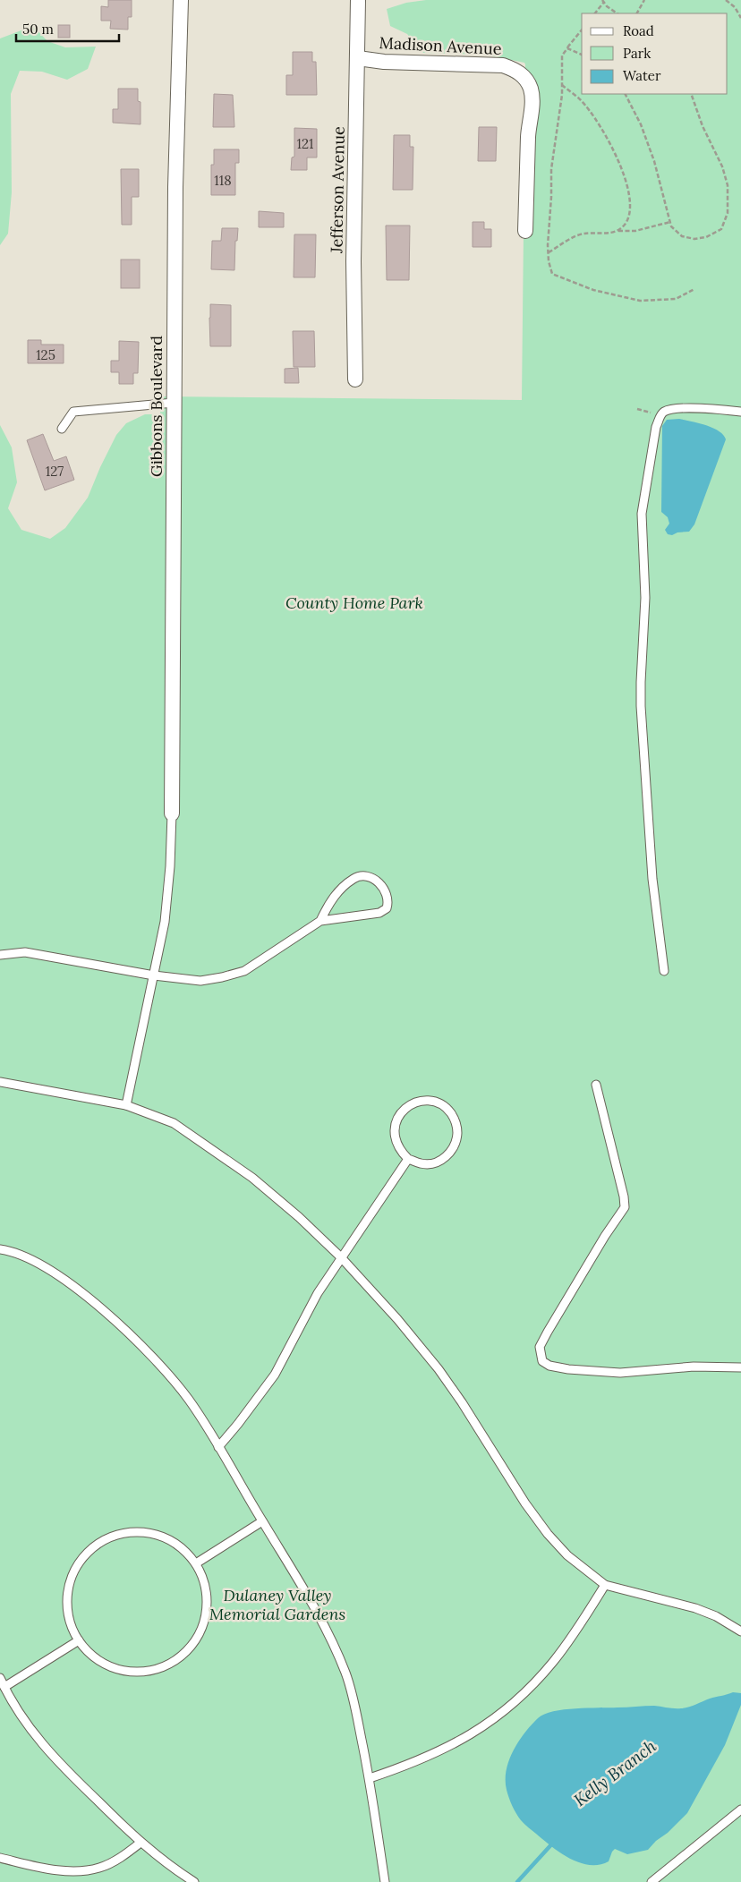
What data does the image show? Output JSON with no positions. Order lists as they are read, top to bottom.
{
  "streets": {
    "street": ["Madison Avenue", "Jefferson Avenue", "Gibbons Boulevard"]
  },
  "crossings": [
    ["Madison Avenue", "Jefferson Avenue"]
  ],
  "water": ["Kelly Branch"],
  "parks": ["County Home Park", "Dulaney Valley Memorial Gardens"],
  "house_numbers": [
    "121",
    "118",
    "125",
    "127"
  ],
  "legend": ["Road", "Park", "Water"],
  "scale_bar": "50 m"
}
